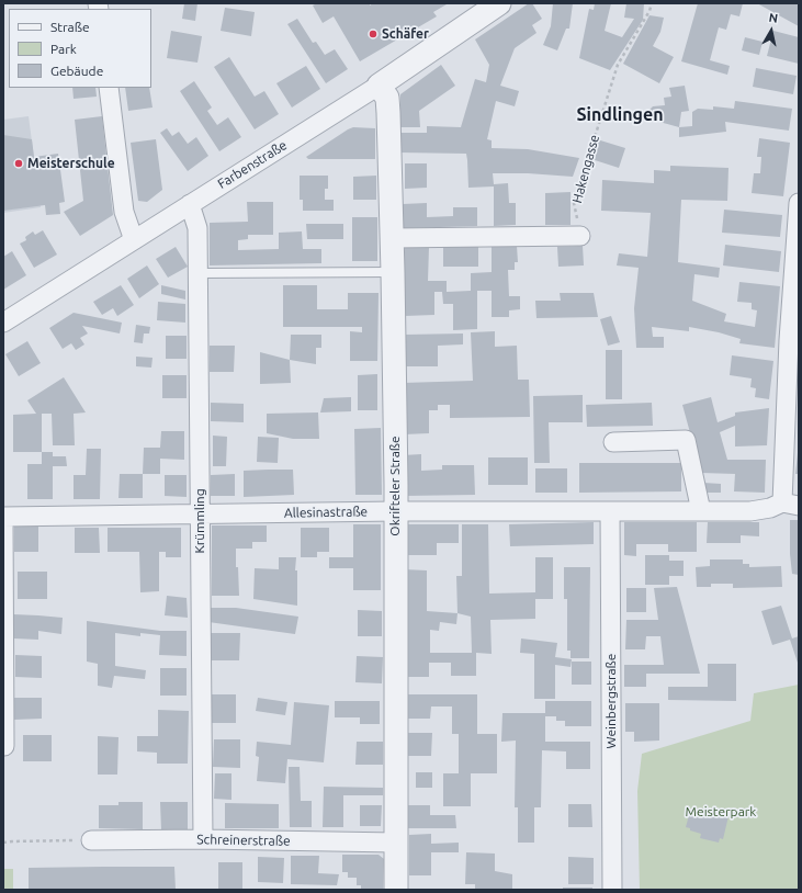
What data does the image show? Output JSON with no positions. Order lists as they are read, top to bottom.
{
  "streets": {
    "street": [
      "Farbenstraße",
      "Okrifteler Straße",
      "Allesinastraße",
      "Krümmling",
      "Weinbergstraße",
      "Schreinerstraße"
    ],
    "path": ["Hakengasse"]
  },
  "crossings": [
    ["Farbenstraße", "Okrifteler Straße"],
    ["Farbenstraße", "Krümmling"],
    ["Okrifteler Straße", "Allesinastraße"],
    ["Okrifteler Straße", "Schreinerstraße"],
    ["Allesinastraße", "Krümmling"],
    ["Allesinastraße", "Weinbergstraße"],
    ["Krümmling", "Schreinerstraße"]
  ],
  "districts": ["Sindlingen"],
  "parks": ["Meisterpark"],
  "places": ["Schäfer", "Meisterschule"],
  "legend": ["Straße", "Park", "Gebäude"],
  "north": "top"
}
